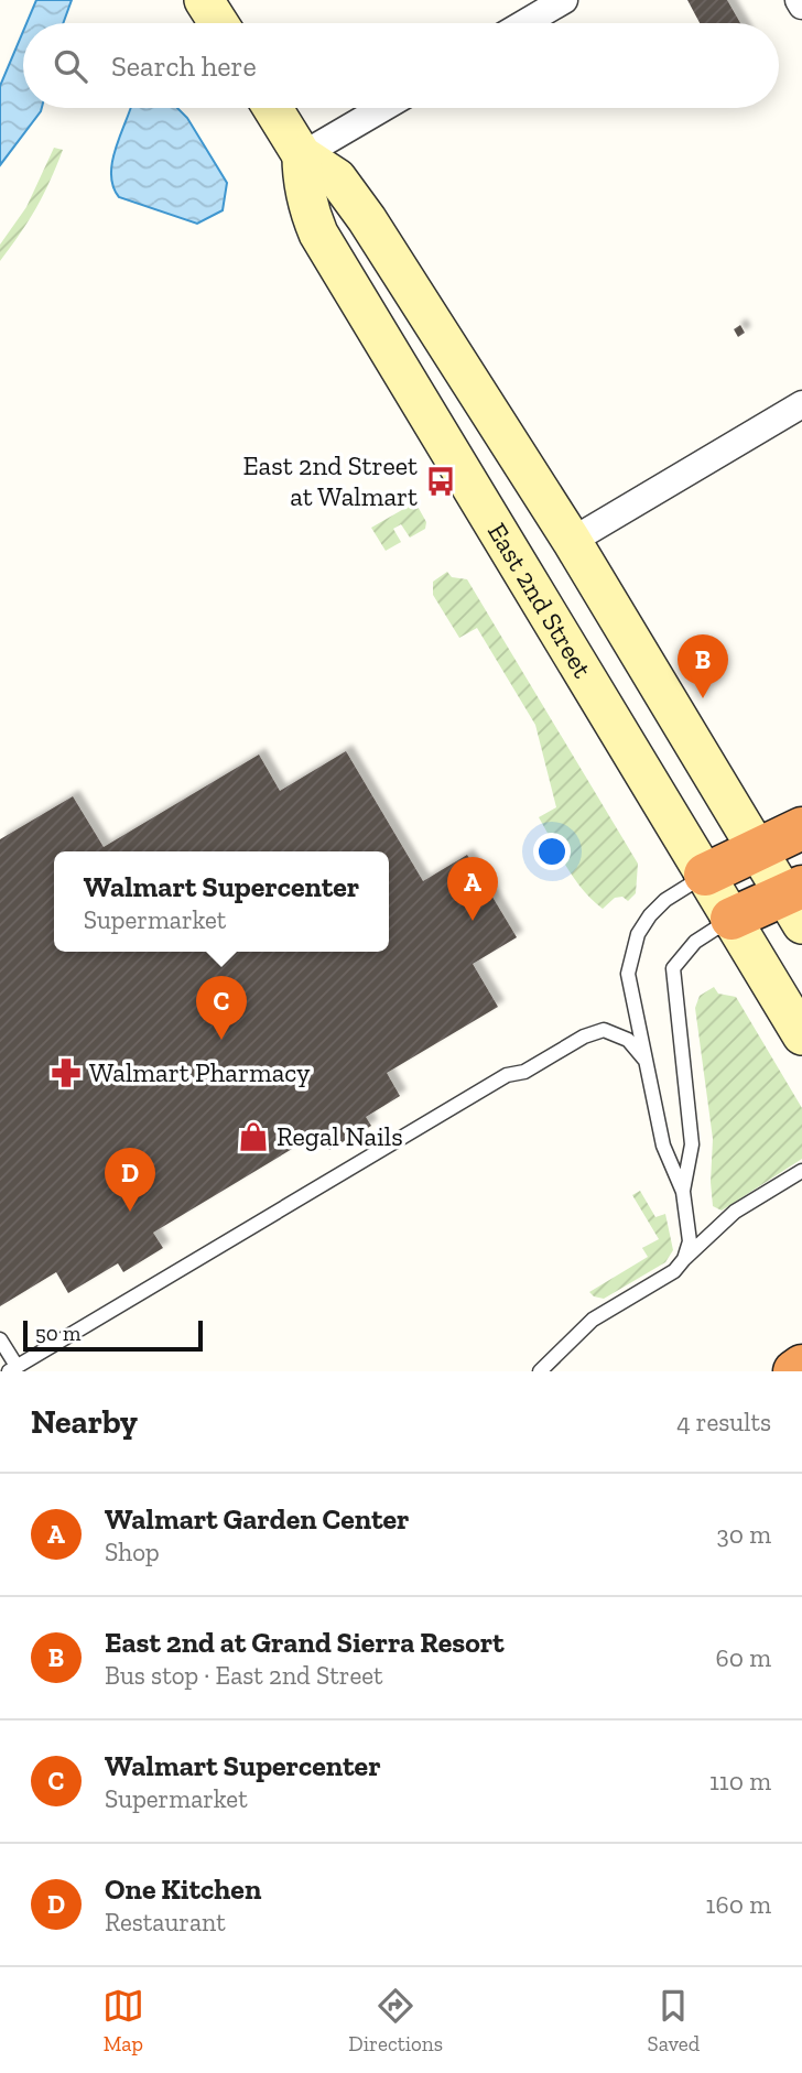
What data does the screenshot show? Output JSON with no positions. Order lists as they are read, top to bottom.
{
  "streets": {
    "main road": ["East 2nd Street"]
  },
  "places": {
    "bus stop": ["East 2nd Street at Walmart"],
    "pharmacy": ["Walmart Pharmacy"],
    "shop": ["Regal Nails"]
  },
  "scale_bar": "50 m",
  "page": {
    "search": "Search here",
    "pins": [
      "B",
      "A",
      "C",
      "D"
    ],
    "popup": ["Walmart Supercenter", "Supermarket"],
    "scale": "50 m",
    "heading": ["Nearby", "4 results"],
    "list": [
      {
        "mark": "A",
        "name": "Walmart Garden Center",
        "note": "Shop",
        "value": "30 m"
      },
      {
        "mark": "B",
        "name": "East 2nd at Grand Sierra Resort",
        "note": "Bus stop · East 2nd Street",
        "value": "60 m"
      },
      {
        "mark": "C",
        "name": "Walmart Supercenter",
        "note": "Supermarket",
        "value": "110 m"
      },
      {
        "mark": "D",
        "name": "One Kitchen",
        "note": "Restaurant",
        "value": "160 m"
      }
    ],
    "nav": ["Map", "Directions", "Saved"]
  }
}
